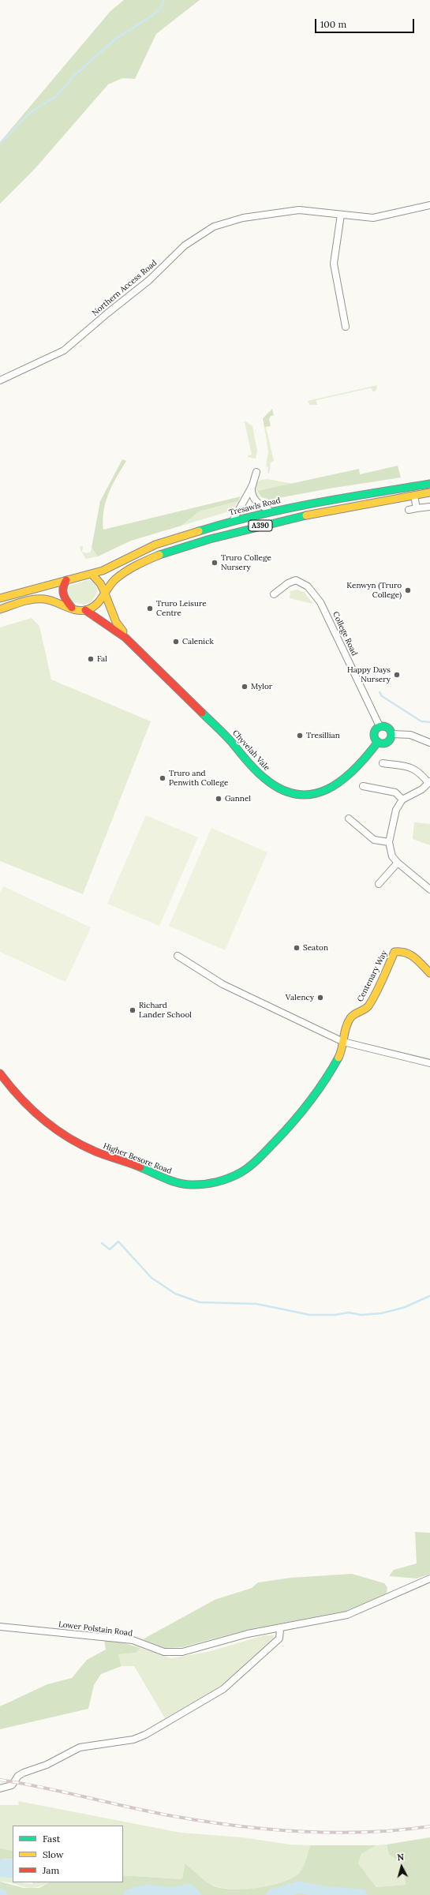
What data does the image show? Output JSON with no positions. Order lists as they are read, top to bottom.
{
  "streets": {
    "main road": [
      "Tresawls Road",
      "A390",
      "Chyvelah Vale",
      "Centenary Way",
      "Higher Besore Road"
    ],
    "street": ["Northern Access Road", "College Road", "Lower Polstain Road"]
  },
  "crossings": [
    ["Tresawls Road", "A390"],
    ["Tresawls Road", "Chyvelah Vale"],
    ["A390", "Chyvelah Vale"],
    ["College Road", "Chyvelah Vale"],
    ["Centenary Way", "Higher Besore Road"]
  ],
  "places": [
    "Truro College Nursery",
    "Kenwyn (Truro College)",
    "Truro Leisure Centre",
    "Calenick",
    "Fal",
    "Happy Days Nursery",
    "Mylor",
    "Tresillian",
    "Truro and Penwith College",
    "Gannel",
    "Seaton",
    "Valency",
    "Richard Lander School"
  ],
  "legend": ["Fast", "Slow", "Jam"],
  "scale_bar": "100 m",
  "north": "top"
}
